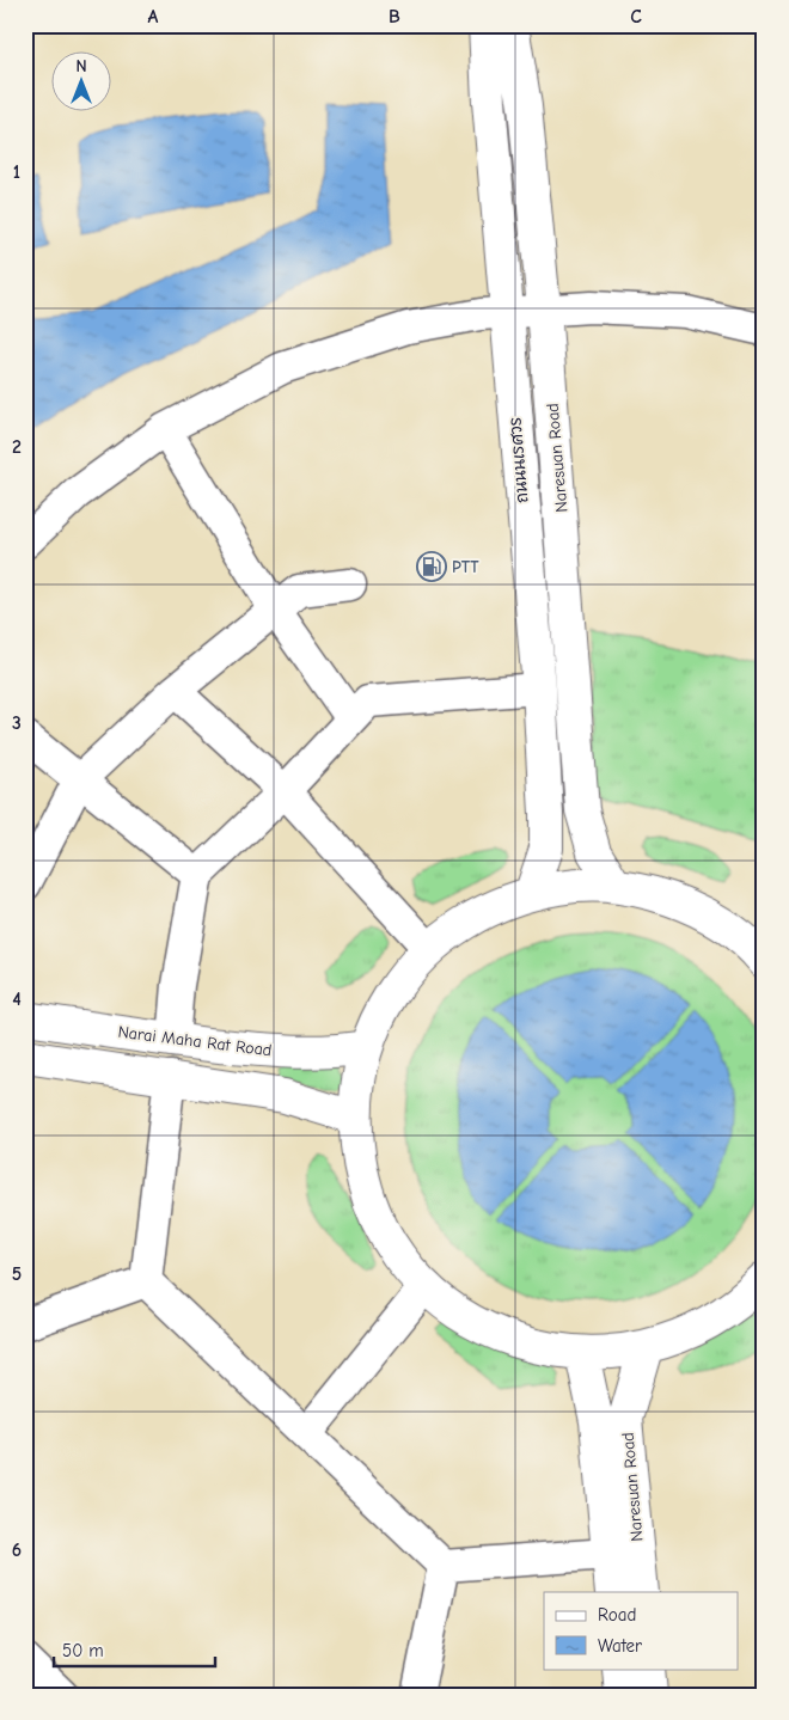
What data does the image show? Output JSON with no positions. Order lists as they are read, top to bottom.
{
  "streets": {
    "main road": ["Naresuan Road", "ถนนนเรศวร", "Narai Maha Rat Road"]
  },
  "places": {
    "fuel station": ["PTT"]
  },
  "legend": ["Road", "Water"],
  "scale_bar": "50 m",
  "north": "top",
  "grid": {
    "columns": ["A", "B", "C"],
    "rows": [
      "1",
      "2",
      "3",
      "4",
      "5",
      "6"
    ]
  }
}
